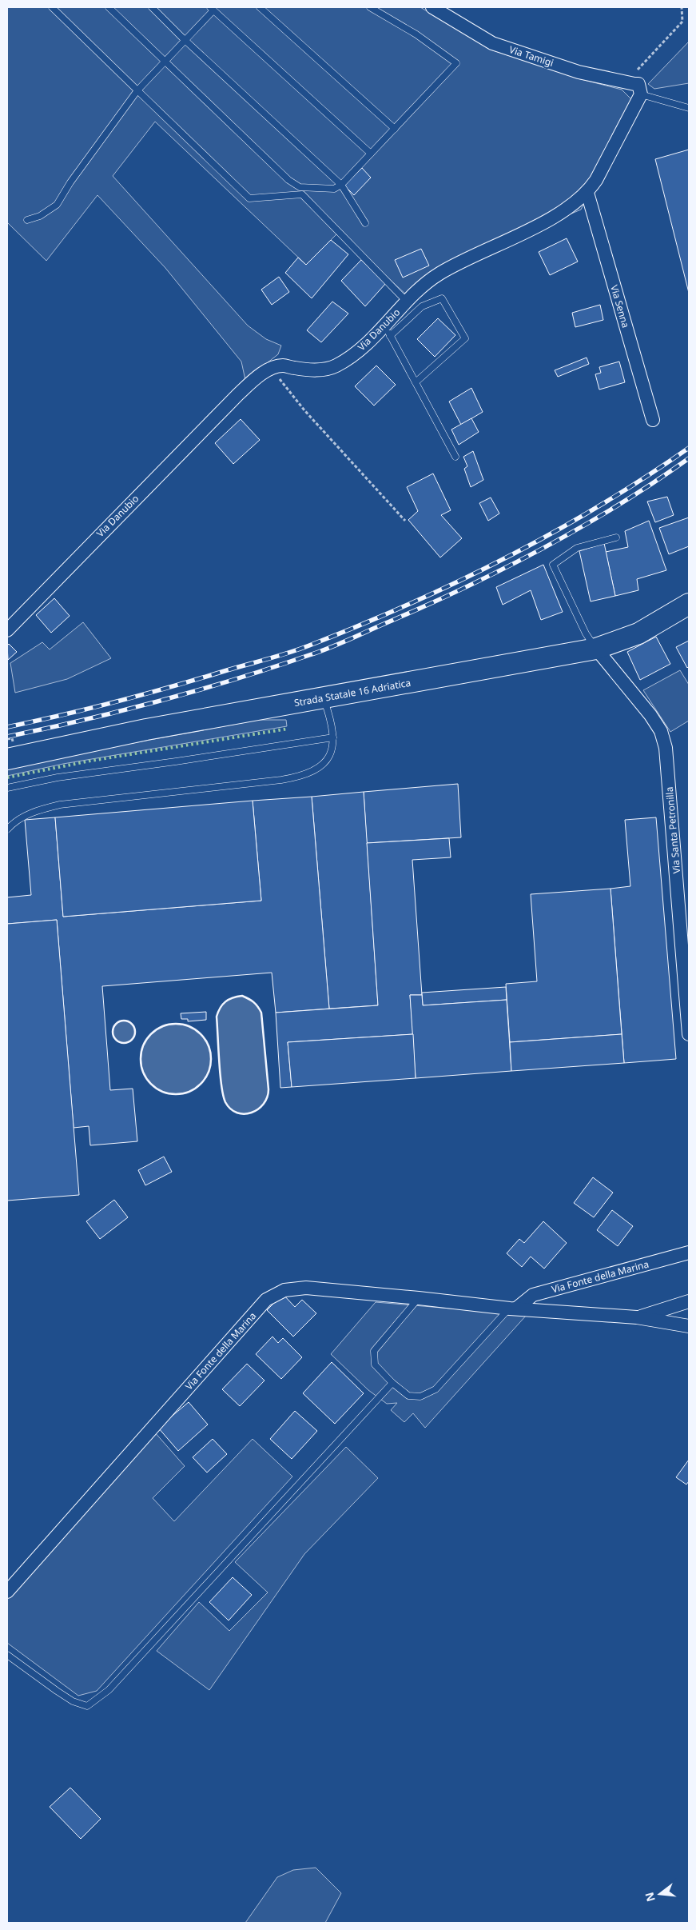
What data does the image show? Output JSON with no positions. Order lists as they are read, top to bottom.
{
  "streets": {
    "main road": ["Strada Statale 16 Adriatica"],
    "street": [
      "Via Tamigi",
      "Via Senna",
      "Via Danubio",
      "Via Santa Petronilla",
      "Via Fonte della Marina"
    ]
  },
  "crossings": [
    ["Via Tamigi", "Via Danubio"],
    ["Via Senna", "Via Danubio"],
    ["Strada Statale 16 Adriatica", "Via Santa Petronilla"]
  ],
  "north": "left"
}
